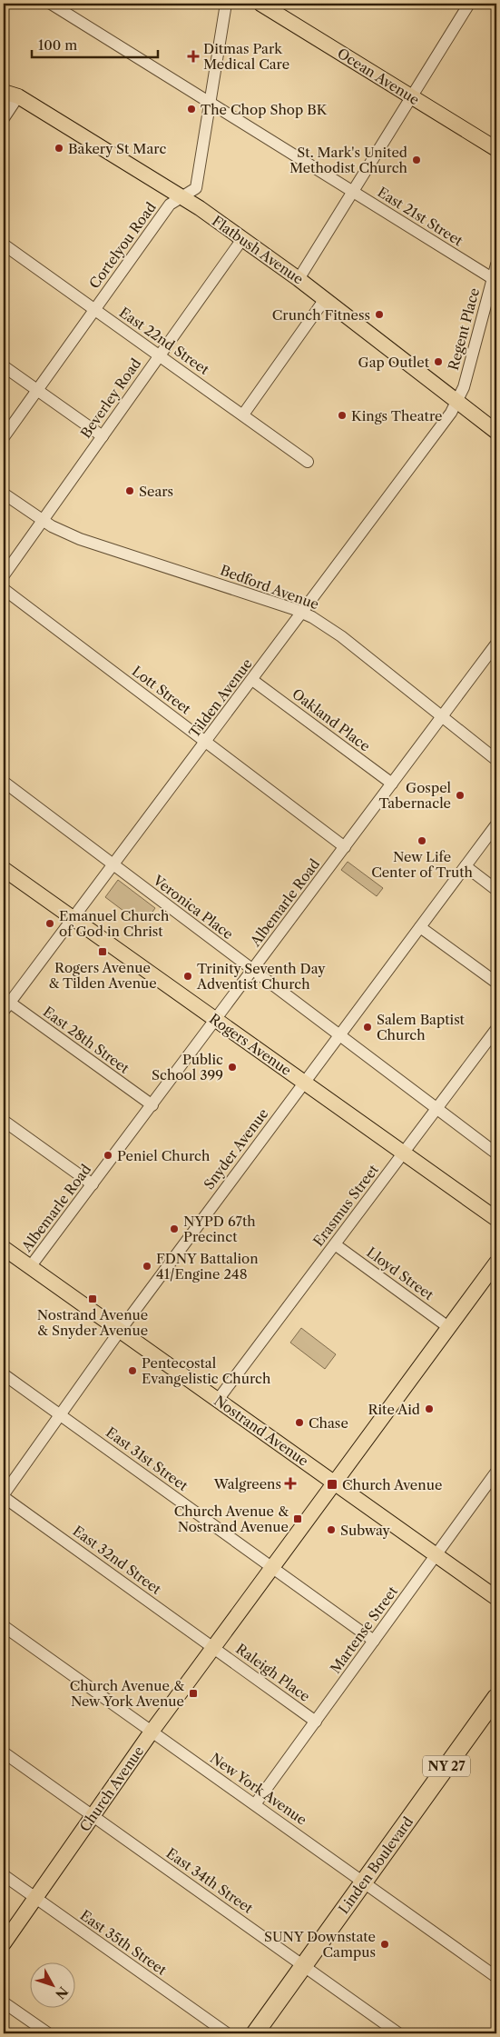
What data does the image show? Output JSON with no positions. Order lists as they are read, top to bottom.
{
  "streets": {
    "highway": ["NY 27", "Linden Boulevard"],
    "main road": [
      "Ocean Avenue",
      "Flatbush Avenue",
      "Rogers Avenue",
      "Nostrand Avenue",
      "Church Avenue"
    ],
    "street": [
      "East 21st Street",
      "Cortelyou Road",
      "Regent Place",
      "East 22nd Street",
      "Beverley Road",
      "Bedford Avenue",
      "Lott Street",
      "Tilden Avenue",
      "Oakland Place",
      "Albemarle Road",
      "Veronica Place",
      "East 28th Street",
      "Snyder Avenue",
      "Erasmus Street",
      "Lloyd Street",
      "East 31st Street",
      "East 32nd Street",
      "Martense Street",
      "Raleigh Place",
      "New York Avenue",
      "East 34th Street",
      "East 35th Street"
    ]
  },
  "crossings": [
    ["East 21st Street", "Cortelyou Road"],
    ["East 21st Street", "Regent Place"],
    ["Cortelyou Road", "Flatbush Avenue"],
    ["Cortelyou Road", "East 22nd Street"],
    ["Flatbush Avenue", "Regent Place"],
    ["Flatbush Avenue", "Beverley Road"],
    ["Flatbush Avenue", "Tilden Avenue"],
    ["Regent Place", "Tilden Avenue"],
    ["East 22nd Street", "Beverley Road"],
    ["Beverley Road", "Bedford Avenue"],
    ["Bedford Avenue", "Tilden Avenue"],
    ["Bedford Avenue", "Albemarle Road"],
    ["Lott Street", "Tilden Avenue"],
    ["Lott Street", "Albemarle Road"],
    ["Tilden Avenue", "Oakland Place"],
    ["Tilden Avenue", "Veronica Place"],
    ["Tilden Avenue", "East 28th Street"],
    ["Tilden Avenue", "Rogers Avenue"],
    ["Oakland Place", "Albemarle Road"],
    ["Albemarle Road", "Veronica Place"],
    ["Albemarle Road", "East 28th Street"],
    ["Albemarle Road", "Rogers Avenue"],
    ["Albemarle Road", "Nostrand Avenue"],
    ["Veronica Place", "Snyder Avenue"],
    ["Veronica Place", "Erasmus Street"],
    ["Rogers Avenue", "Snyder Avenue"],
    ["Rogers Avenue", "Erasmus Street"],
    ["Snyder Avenue", "Nostrand Avenue"],
    ["Snyder Avenue", "East 31st Street"],
    ["Snyder Avenue", "East 32nd Street"],
    ["Erasmus Street", "Lloyd Street"],
    ["Erasmus Street", "Nostrand Avenue"],
    ["Lloyd Street", "Church Avenue"],
    ["Nostrand Avenue", "Martense Street"],
    ["Nostrand Avenue", "Church Avenue"],
    ["East 31st Street", "Martense Street"],
    ["East 31st Street", "Church Avenue"],
    ["East 32nd Street", "Raleigh Place"],
    ["East 32nd Street", "Church Avenue"],
    ["Martense Street", "Raleigh Place"],
    ["Martense Street", "New York Avenue"],
    ["Raleigh Place", "Church Avenue"],
    ["Church Avenue", "New York Avenue"],
    ["Church Avenue", "East 34th Street"],
    ["Church Avenue", "East 35th Street"],
    ["New York Avenue", "Linden Boulevard"],
    ["Linden Boulevard", "East 34th Street"]
  ],
  "places": {
    "health": ["Ditmas Park Medical Care", "Walgreens"],
    "other": [
      "The Chop Shop BK",
      "Bakery St Marc",
      "St. Mark's United Methodist Church",
      "Crunch Fitness",
      "Gap Outlet",
      "Kings Theatre",
      "Sears",
      "Gospel Tabernacle",
      "New Life Center of Truth",
      "Emanuel Church of God in Christ",
      "Trinity Seventh Day Adventist Church",
      "Salem Baptist Church",
      "Public School 399",
      "Peniel Church",
      "NYPD 67th Precinct",
      "FDNY Battalion 41/Engine 248",
      "Pentecostal Evangelistic Church",
      "Rite Aid",
      "Chase",
      "Subway",
      "SUNY Downstate Campus"
    ],
    "transit": [
      "Rogers Avenue & Tilden Avenue",
      "Nostrand Avenue & Snyder Avenue",
      "Church Avenue",
      "Church Avenue & Nostrand Avenue",
      "Church Avenue & New York Avenue"
    ]
  },
  "scale_bar": "100 m",
  "north": "bottom right"
}
